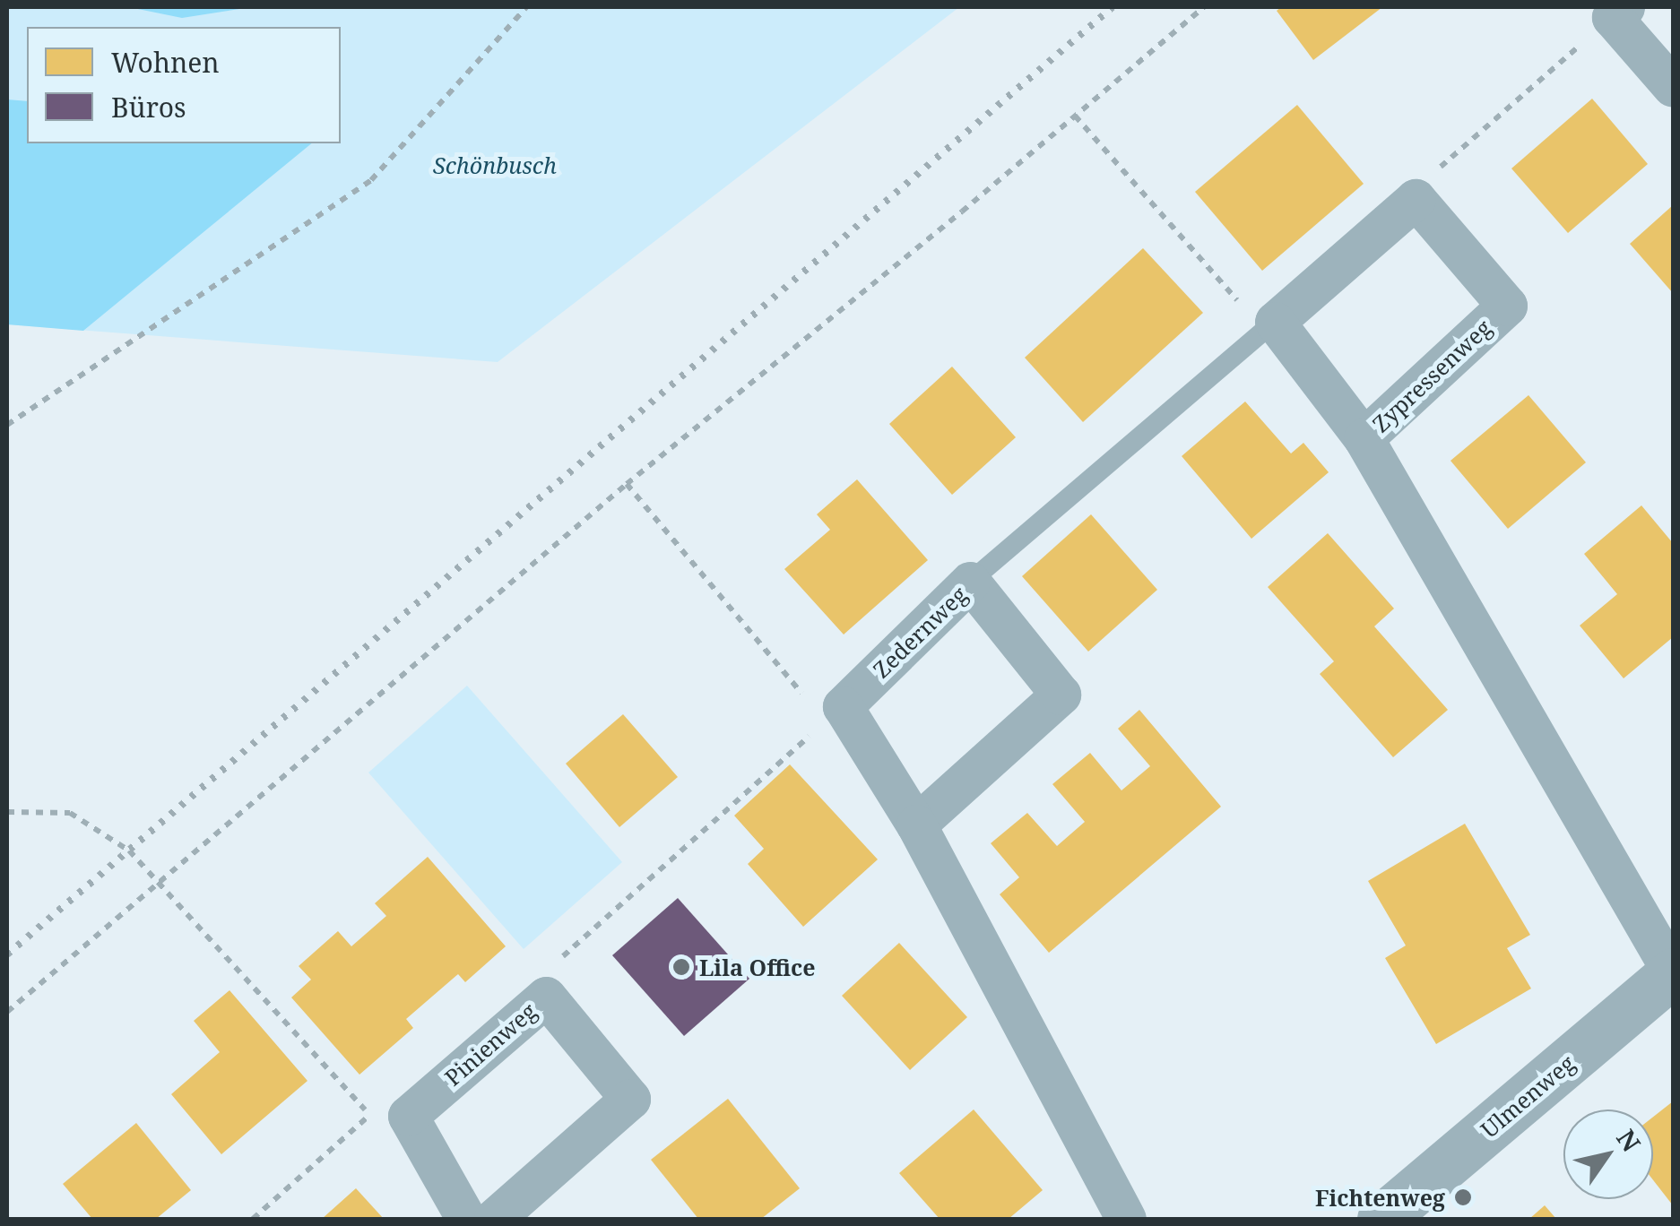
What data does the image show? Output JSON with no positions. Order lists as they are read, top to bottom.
{
  "streets": {
    "street": [
      "Zypressenweg",
      "Zedernweg",
      "Pinienweg",
      "Ulmenweg"
    ]
  },
  "crossings": [
    ["Zypressenweg", "Ulmenweg"]
  ],
  "parks": ["Schönbusch"],
  "places": ["Lila Office", "Fichtenweg"],
  "legend": ["Wohnen", "Büros"],
  "north": "top right"
}
